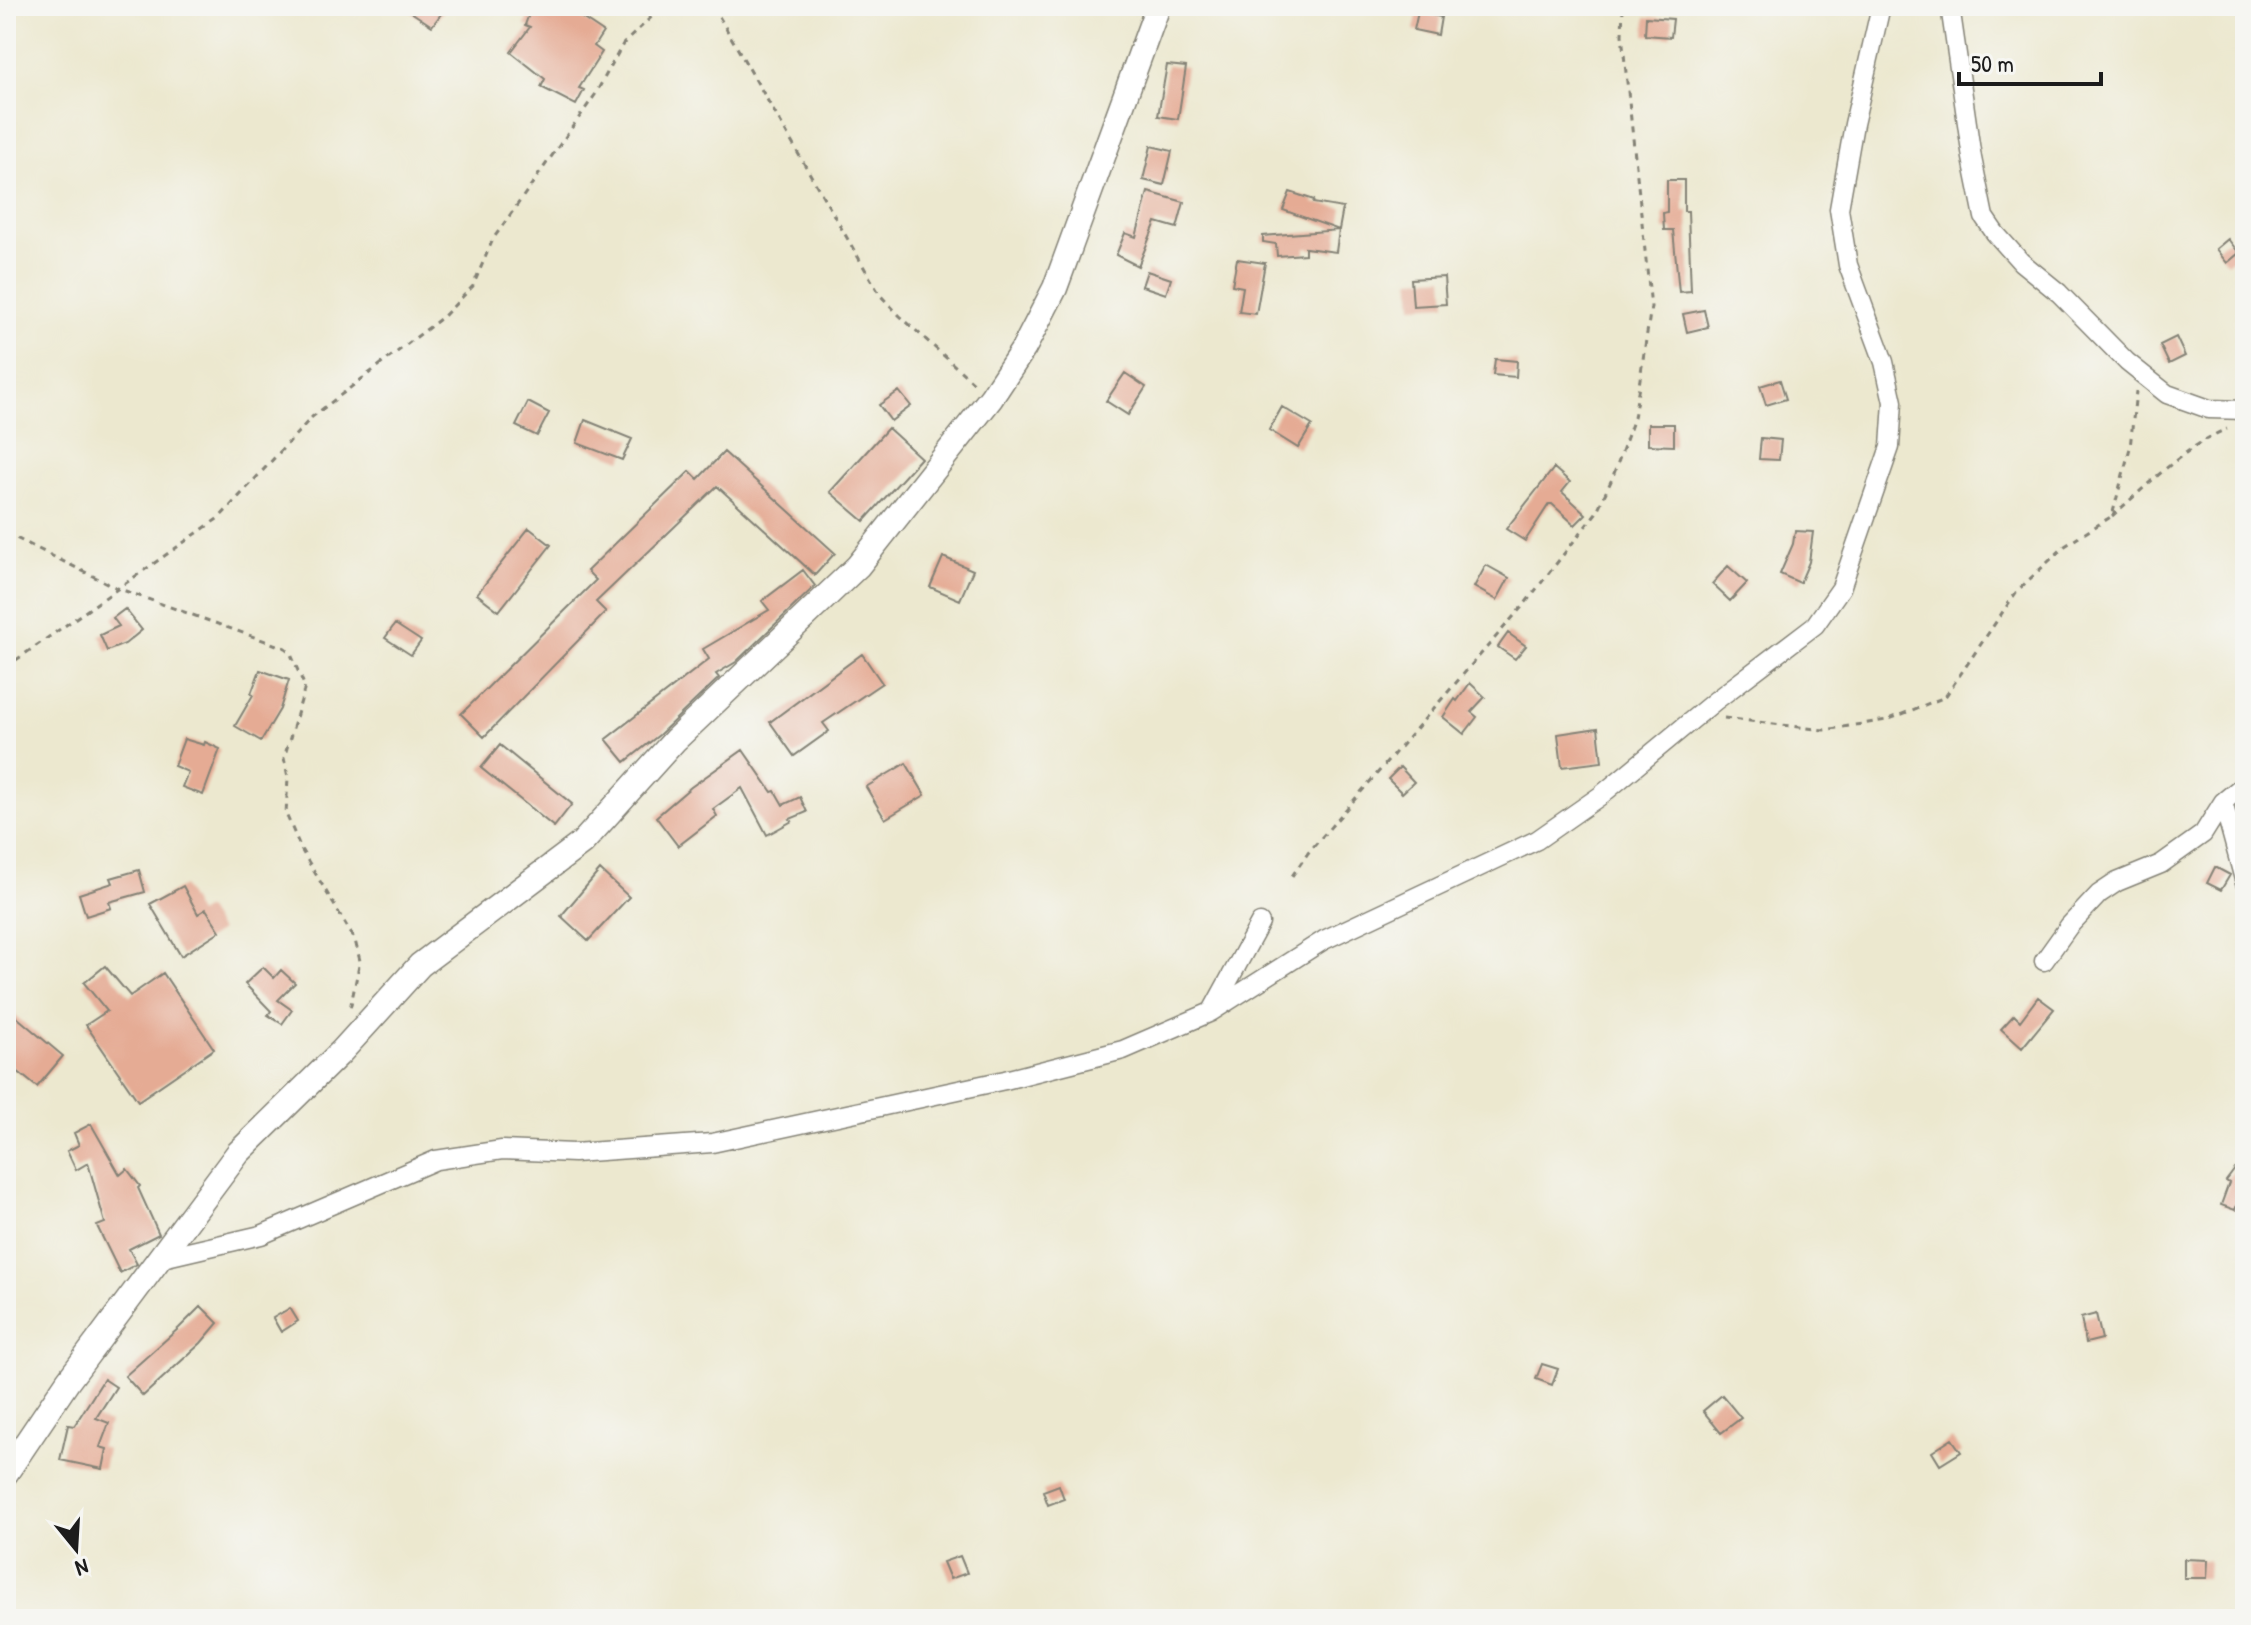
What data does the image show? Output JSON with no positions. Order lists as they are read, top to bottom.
{
  "scale_bar": "50 m",
  "north": "bottom"
}
